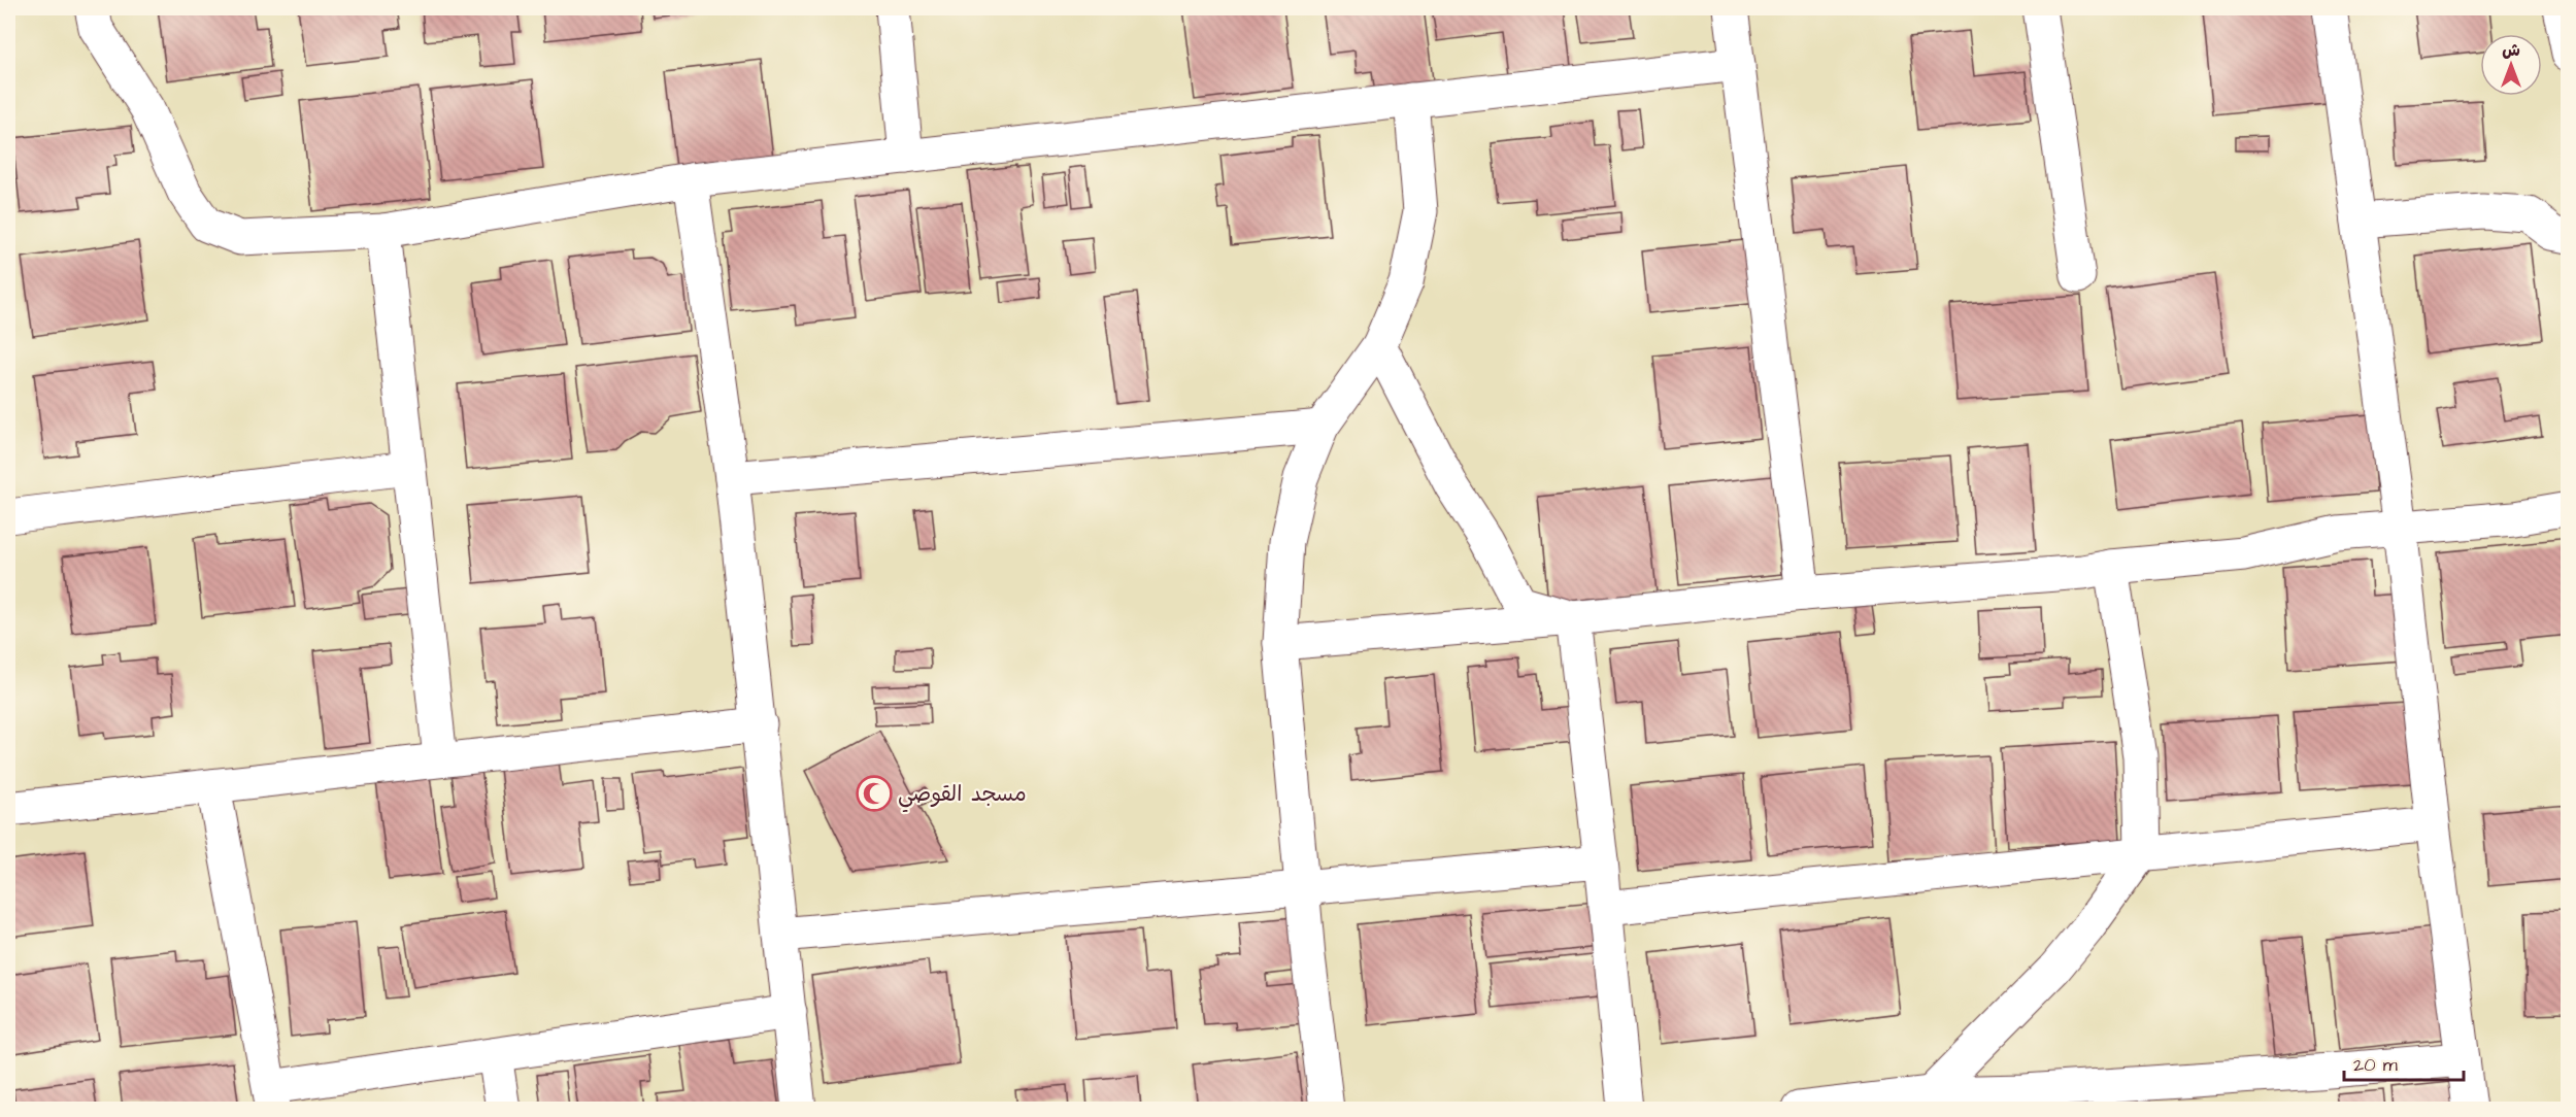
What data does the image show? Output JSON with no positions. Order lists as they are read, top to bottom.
{
  "places": {
    "mosque": ["مسجد القوصي"]
  },
  "scale_bar": "20 m",
  "north": "top"
}
